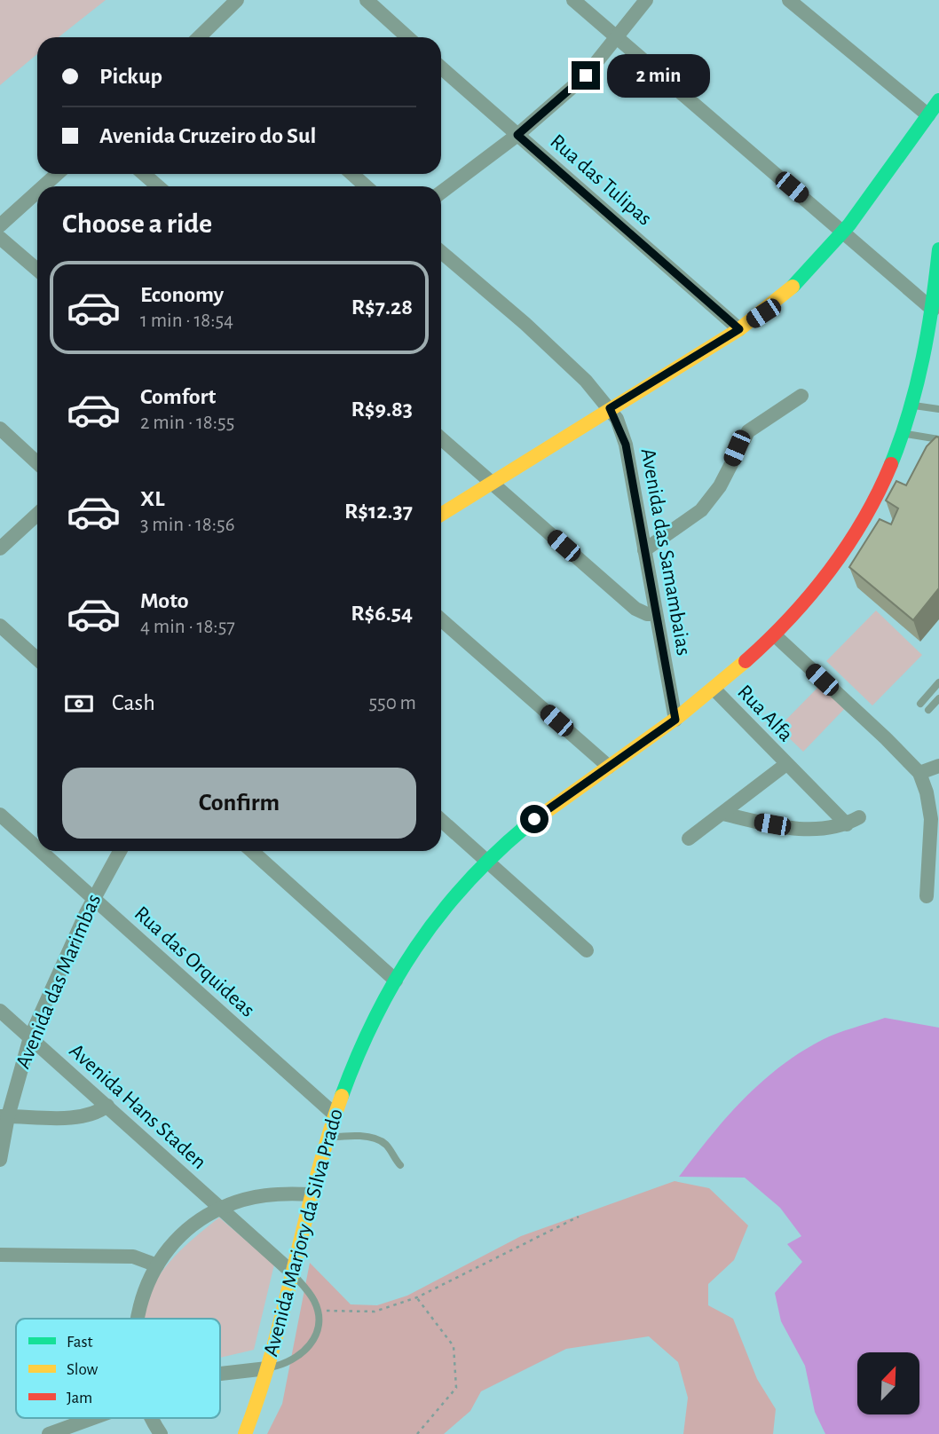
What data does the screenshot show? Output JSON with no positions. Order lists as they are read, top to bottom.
{
  "streets": {
    "main road": ["Avenida Marjory da Silva Prado"],
    "street": [
      "Rua das Tulipas",
      "Avenida das Samambaias",
      "Rua Alfa",
      "Rua das Orquideas",
      "Avenida das Marimbas",
      "Avenida Hans Staden"
    ]
  },
  "crossings": [
    ["Avenida das Samambaias", "Avenida Marjory da Silva Prado"],
    ["Rua Alfa", "Avenida Marjory da Silva Prado"],
    ["Rua das Orquideas", "Avenida das Marimbas"],
    ["Rua das Orquideas", "Avenida Marjory da Silva Prado"],
    ["Avenida das Marimbas", "Avenida Hans Staden"],
    ["Avenida Hans Staden", "Avenida Marjory da Silva Prado"]
  ],
  "legend": ["Fast", "Slow", "Jam"],
  "north": "top right",
  "page": {
    "banner": ["Pickup", "Avenida Cruzeiro do Sul"],
    "bubble": "2 min",
    "heading": "Choose a ride",
    "list": [
      {
        "name": "Economy",
        "note": "1 min · 18:54",
        "value": "R$7.28"
      },
      {
        "name": "Comfort",
        "note": "2 min · 18:55",
        "value": "R$9.83"
      },
      {
        "name": "XL",
        "note": "3 min · 18:56",
        "value": "R$12.37"
      },
      {
        "name": "Moto",
        "note": "4 min · 18:57",
        "value": "R$6.54"
      }
    ],
    "pay": ["Cash", "550 m"],
    "buttons": "Confirm"
  }
}
